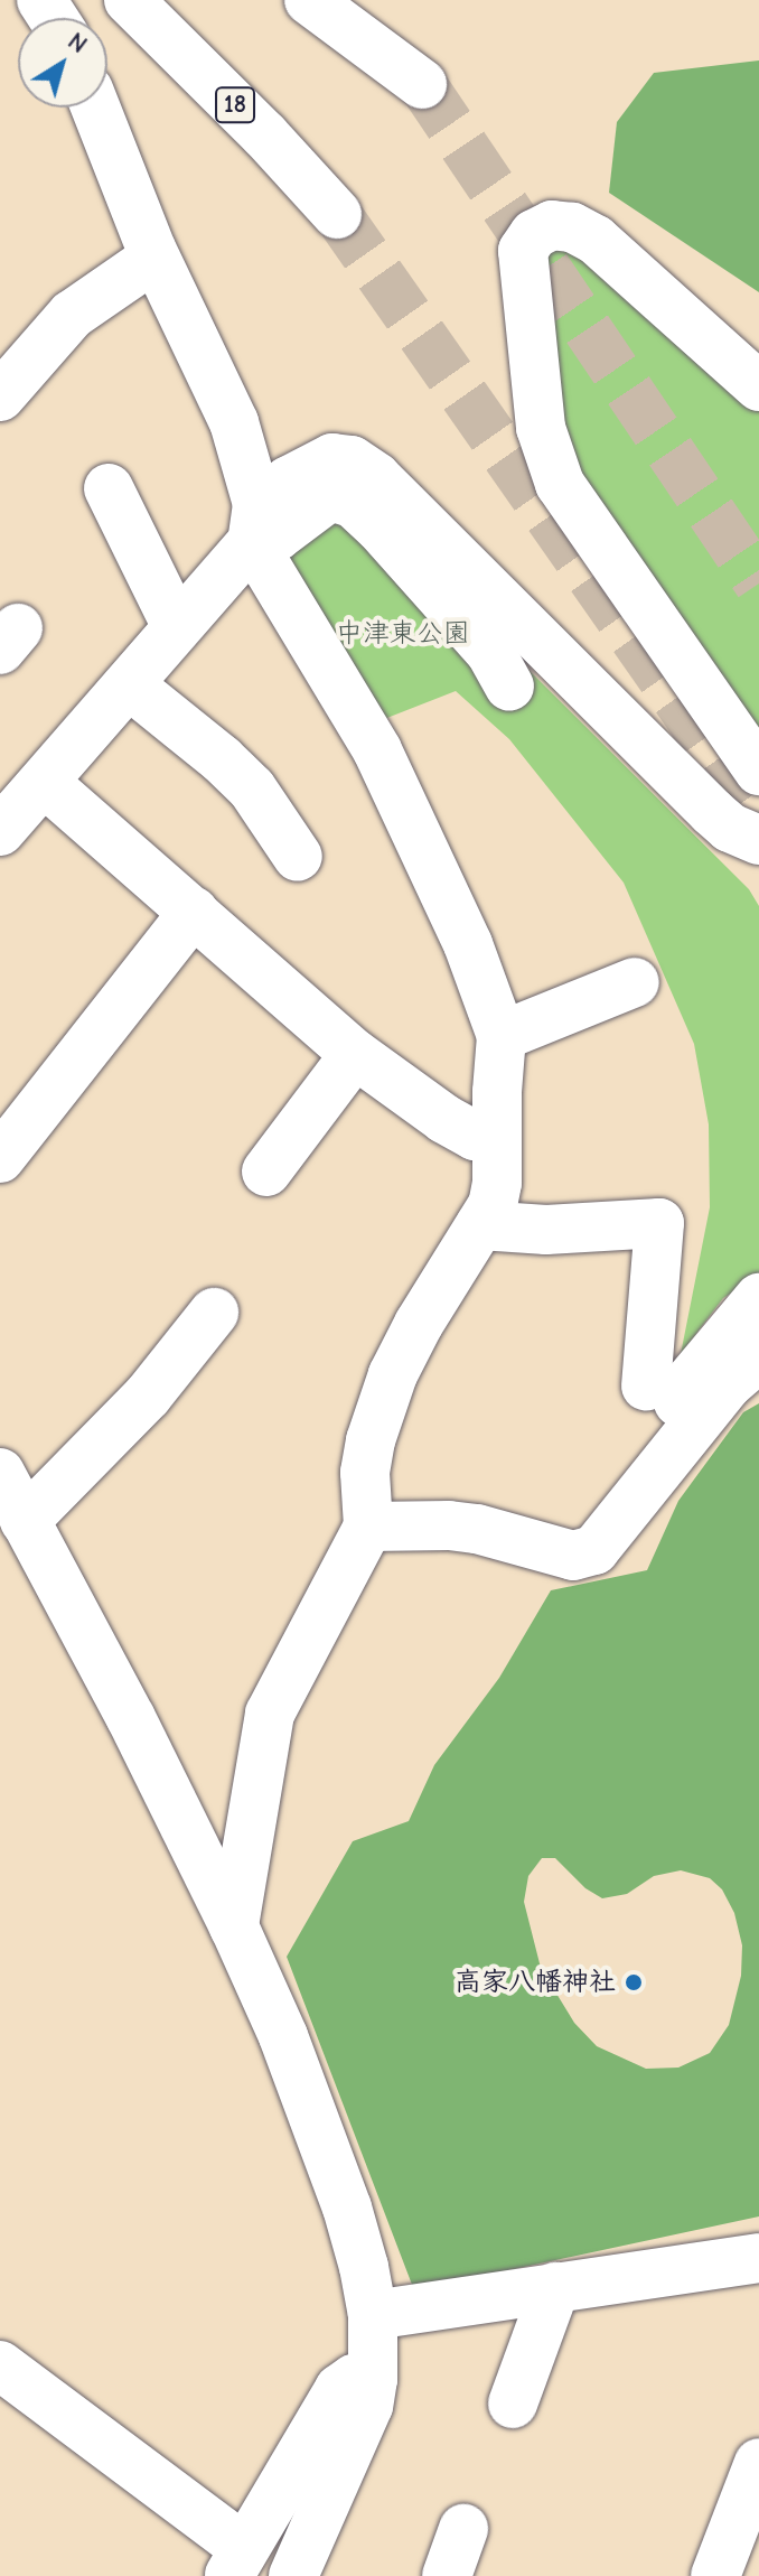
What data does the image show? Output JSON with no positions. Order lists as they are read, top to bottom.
{
  "streets": {
    "street": ["18"]
  },
  "parks": ["中津東公園"],
  "places": ["高家八幡神社"],
  "north": "top right"
}
